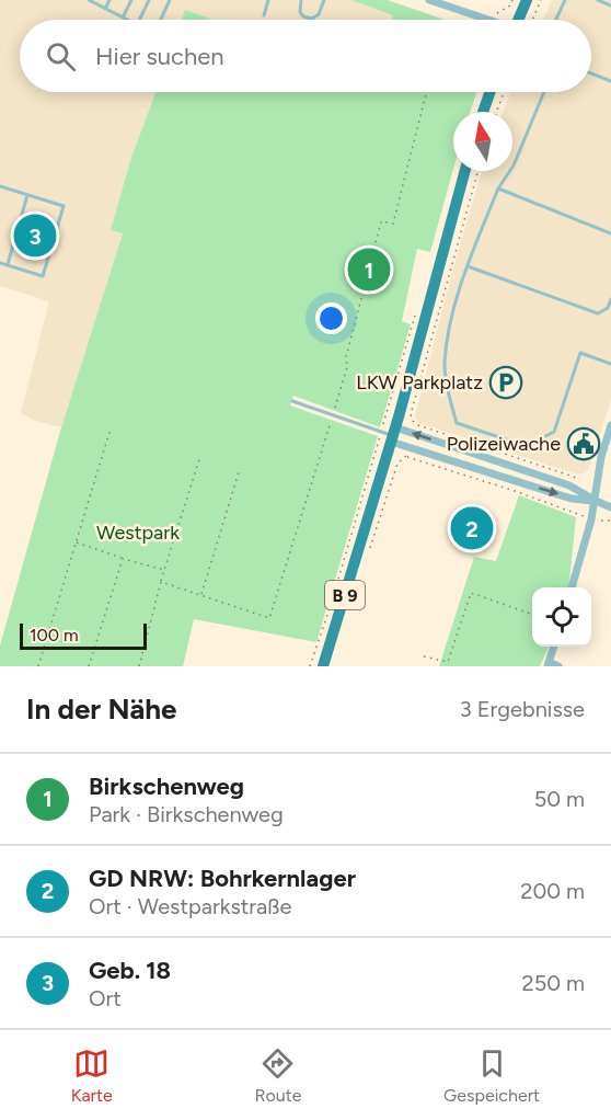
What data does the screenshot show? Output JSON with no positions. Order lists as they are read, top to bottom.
{
  "streets": {
    "main road": ["B 9"]
  },
  "parks": ["Westpark"],
  "places": {
    "parking": ["LKW Parkplatz"],
    "public building": ["Polizeiwache"]
  },
  "scale_bar": "100 m",
  "north": "top",
  "page": {
    "search": "Hier suchen",
    "pins": ["3", "1", "2"],
    "scale": "100 m",
    "heading": ["In der Nähe", "3 Ergebnisse"],
    "list": [
      {
        "mark": "1",
        "name": "Birkschenweg",
        "note": "Park · Birkschenweg",
        "value": "50 m"
      },
      {
        "mark": "2",
        "name": "GD NRW: Bohrkernlager",
        "note": "Ort · Westparkstraße",
        "value": "200 m"
      },
      {
        "mark": "3",
        "name": "Geb. 18",
        "note": "Ort",
        "value": "250 m"
      }
    ],
    "nav": ["Karte", "Route", "Gespeichert"]
  }
}
